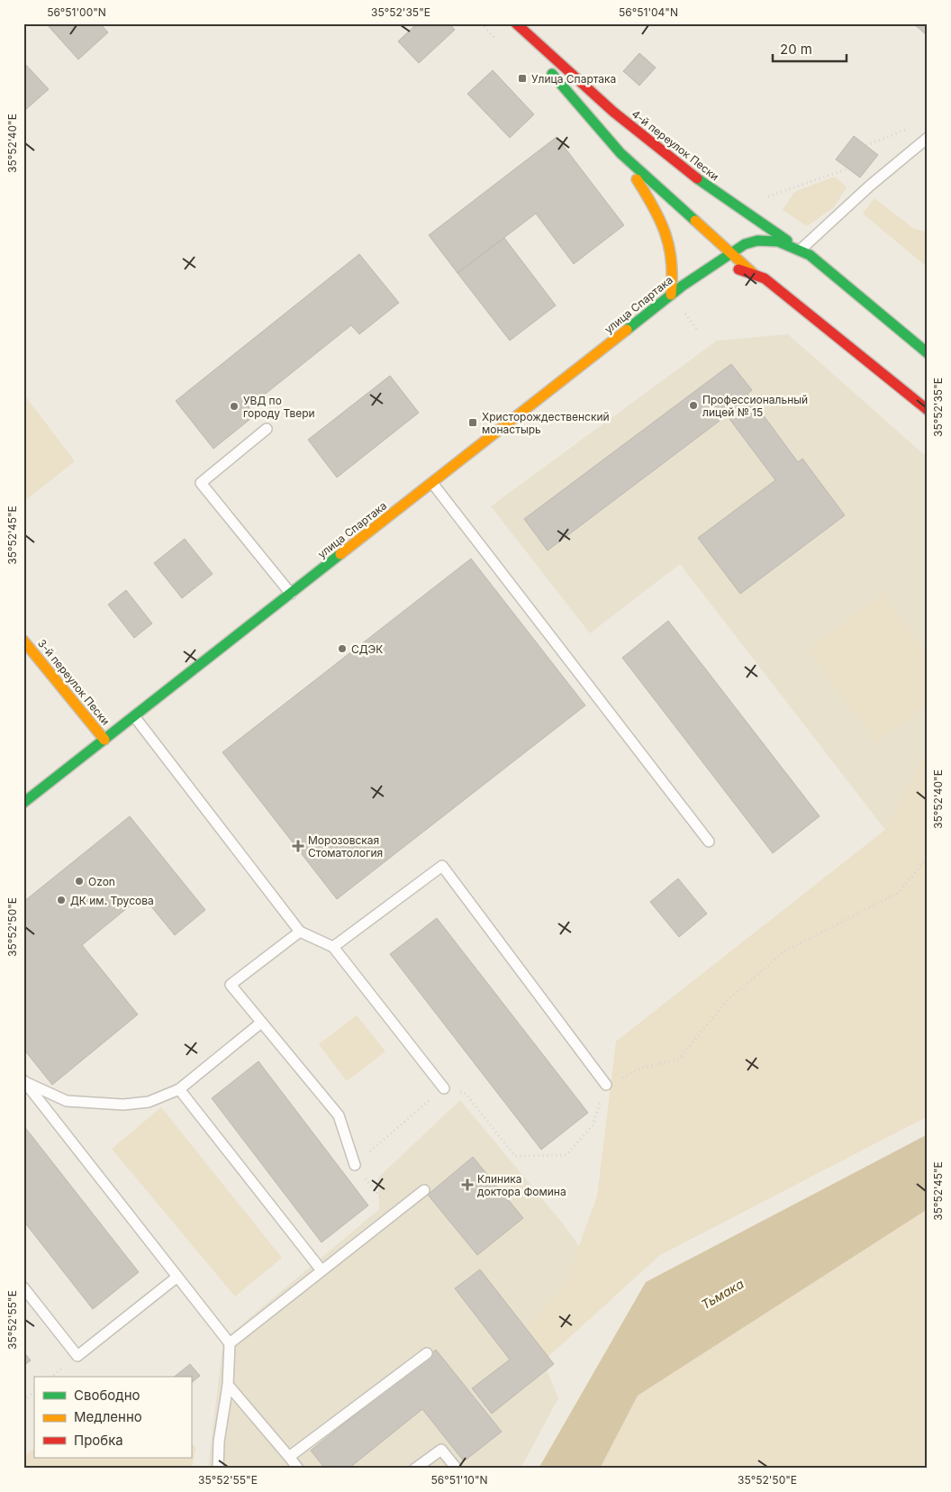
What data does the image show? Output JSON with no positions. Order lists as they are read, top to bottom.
{
  "streets": {
    "main road": ["4-й переулок Пески", "улица Спартака", "3-й переулок Пески"]
  },
  "crossings": [
    ["4-й переулок Пески", "улица Спартака"],
    ["улица Спартака", "3-й переулок Пески"]
  ],
  "water": ["Тьмака"],
  "places": {
    "transit": ["Улица Спартака", "Христорождественский монастырь"],
    "other": [
      "Профессиональный лицей № 15",
      "УВД по городу Твери",
      "СДЭК",
      "Ozon",
      "ДК им. Трусова"
    ],
    "health": ["Морозовская Стоматология", "Клиника доктора Фомина"]
  },
  "legend": ["Свободно", "Медленно", "Пробка"],
  "scale_bar": "20 m",
  "coordinates": [
    "56°51'00\"N",
    "35°52'35\"E",
    "56°51'04\"N",
    "35°52'40\"E",
    "35°52'45\"E",
    "35°52'50\"E",
    "35°52'55\"E",
    "56°51'10\"N"
  ]
}
